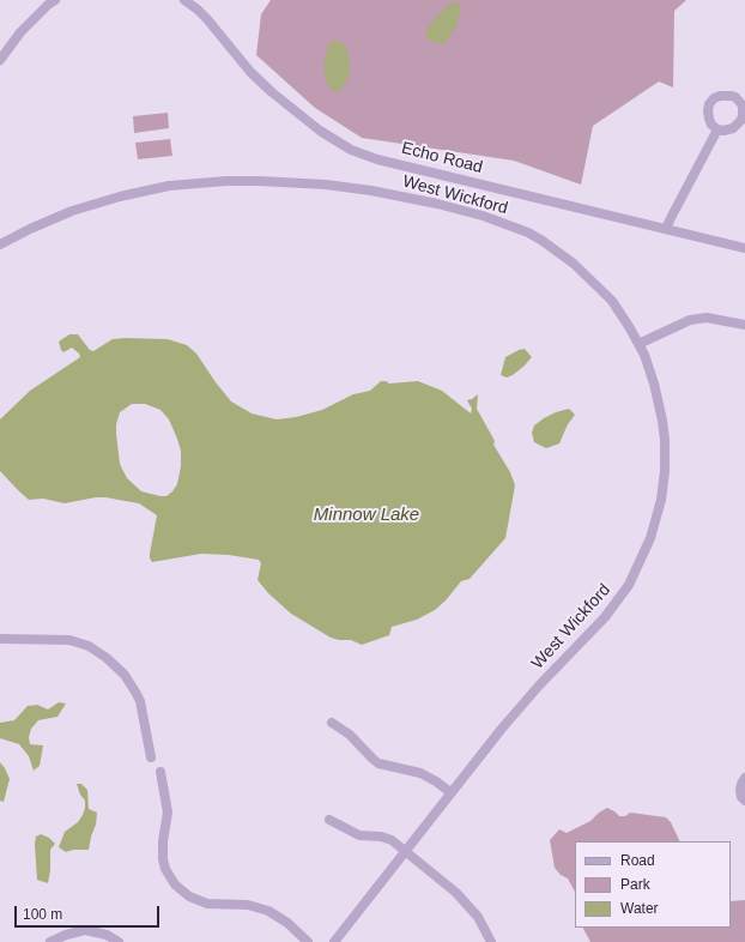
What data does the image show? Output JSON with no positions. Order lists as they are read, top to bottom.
{
  "streets": {
    "street": ["Echo Road", "West Wickford"]
  },
  "water": ["Minnow Lake"],
  "legend": ["Road", "Park", "Water"],
  "scale_bar": "100 m"
}
